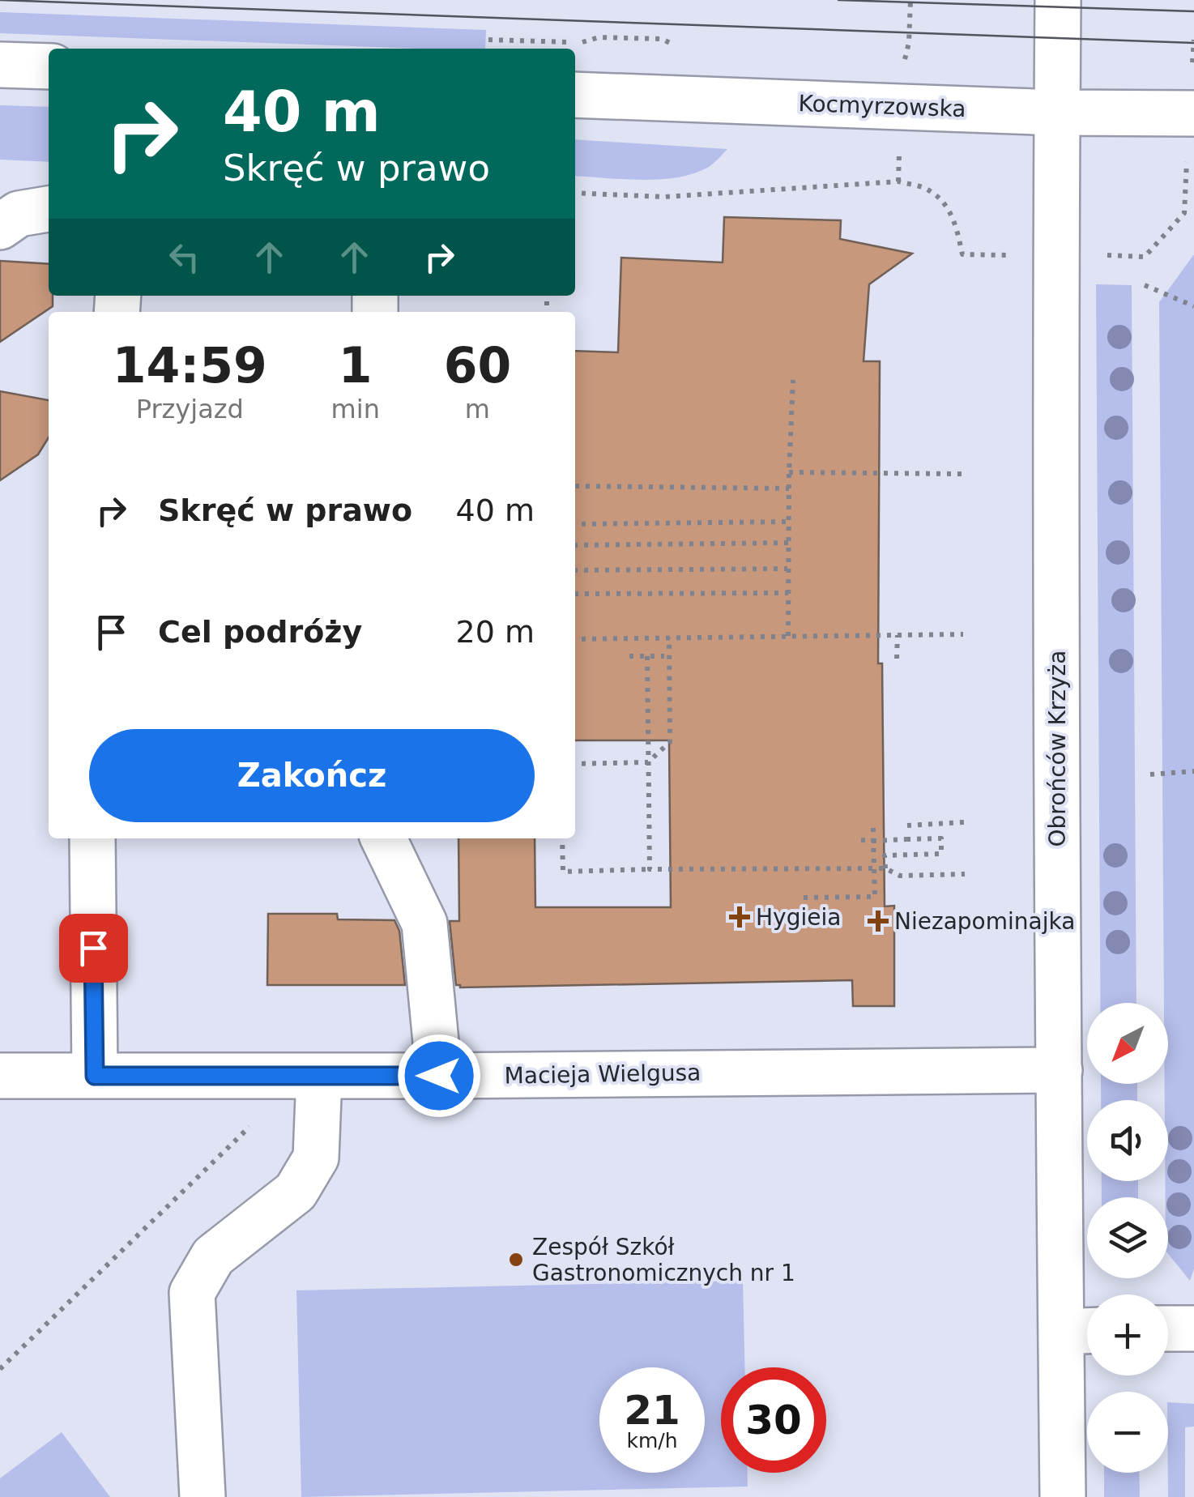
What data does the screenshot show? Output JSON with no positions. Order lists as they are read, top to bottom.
{
  "streets": {
    "street": ["Kocmyrzowska", "Obrońców Krzyża", "Macieja Wielgusa"]
  },
  "crossings": [
    ["Kocmyrzowska", "Obrońców Krzyża"],
    ["Obrońców Krzyża", "Macieja Wielgusa"]
  ],
  "places": {
    "health": ["Hygieia", "Niezapominajka"],
    "other": ["Zespół Szkół Gastronomicznych nr 1"]
  },
  "north": "bottom left",
  "page": {
    "turn": ["40 m", "Skręć w prawo"],
    "eta": [
      "14:59",
      "Przyjazd",
      "1",
      "min",
      "60",
      "m"
    ],
    "list": [
      {
        "name": "Skręć w prawo",
        "value": "40 m"
      },
      {
        "name": "Cel podróży",
        "value": "20 m"
      }
    ],
    "buttons": "Zakończ",
    "map_buttons": ["+", "−"],
    "speed": "21 km/h",
    "limit": "30"
  }
}
